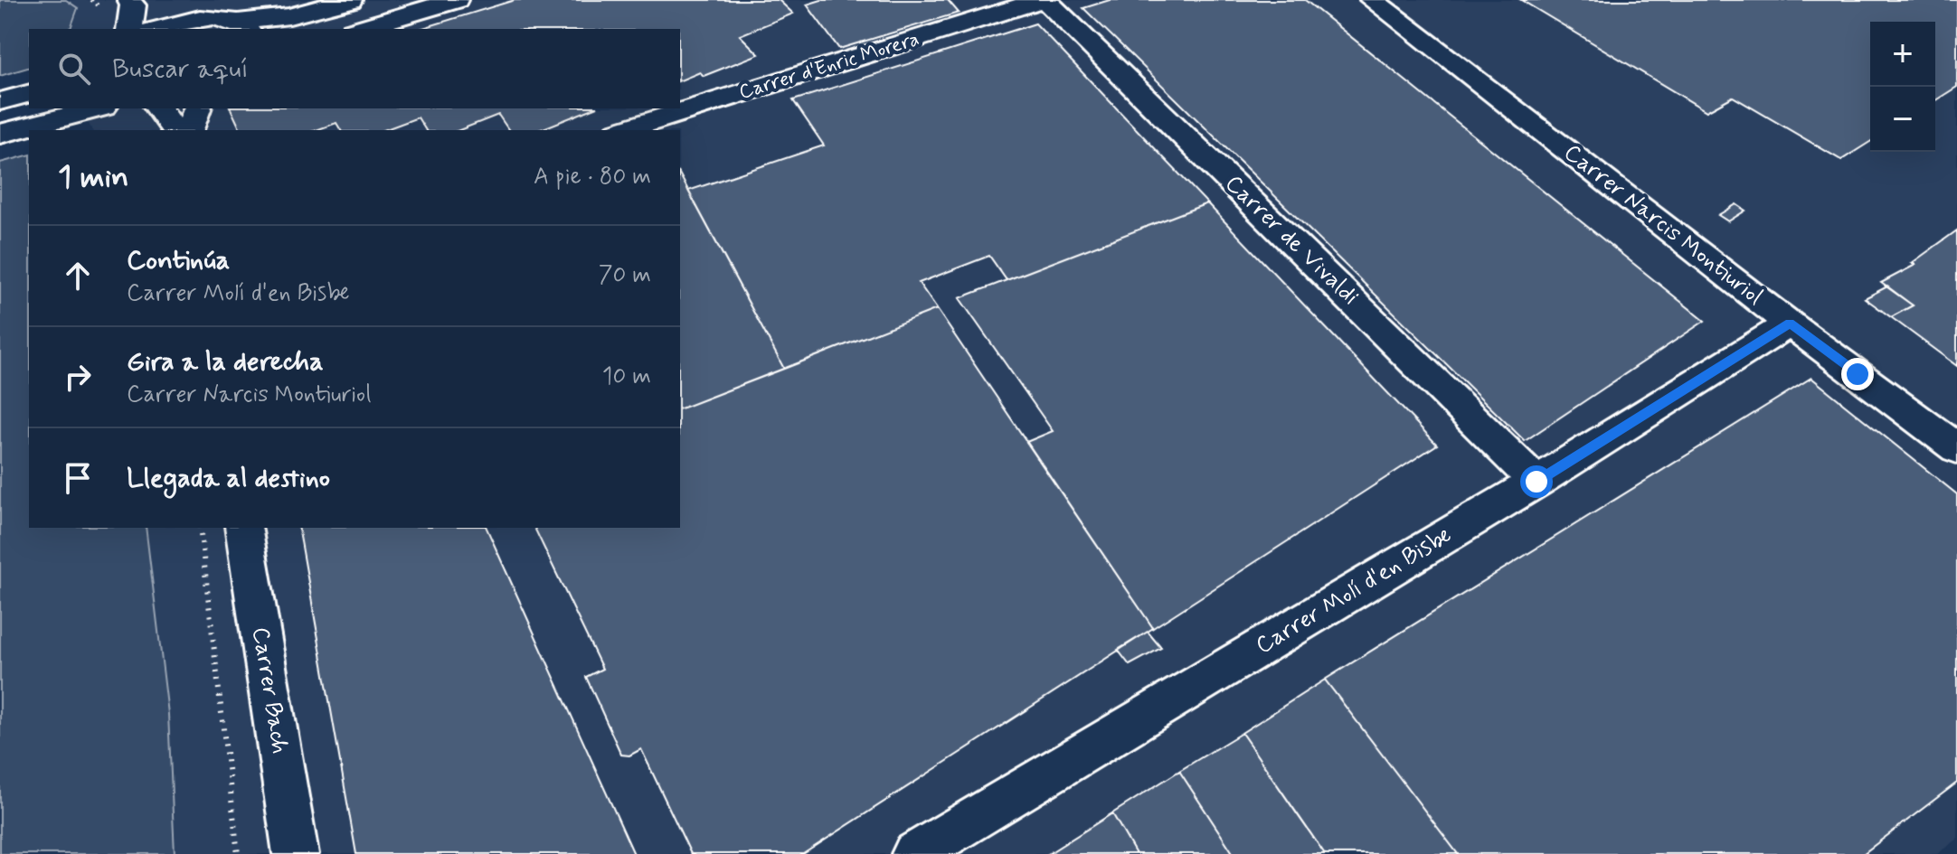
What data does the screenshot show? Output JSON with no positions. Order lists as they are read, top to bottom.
{
  "streets": {
    "street": [
      "Carrer d'Enric Morera",
      "Carrer Narcis Montiuriol",
      "Carrer de Vivaldi",
      "Carrer Molí d'en Bisbe",
      "Carrer Bach"
    ]
  },
  "crossings": [
    ["Carrer d'Enric Morera", "Carrer de Vivaldi"],
    ["Carrer Narcis Montiuriol", "Carrer Molí d'en Bisbe"],
    ["Carrer de Vivaldi", "Carrer Molí d'en Bisbe"]
  ],
  "page": {
    "map_buttons": ["+", "−"],
    "search": "Buscar aquí",
    "heading": ["1 min", "A pie · 80 m"],
    "list": [
      ["Continúa", "Carrer Molí d'en Bisbe", "70 m"],
      ["Gira a la derecha", "Carrer Narcis Montiuriol", "10 m"],
      "Llegada al destino"
    ]
  }
}
